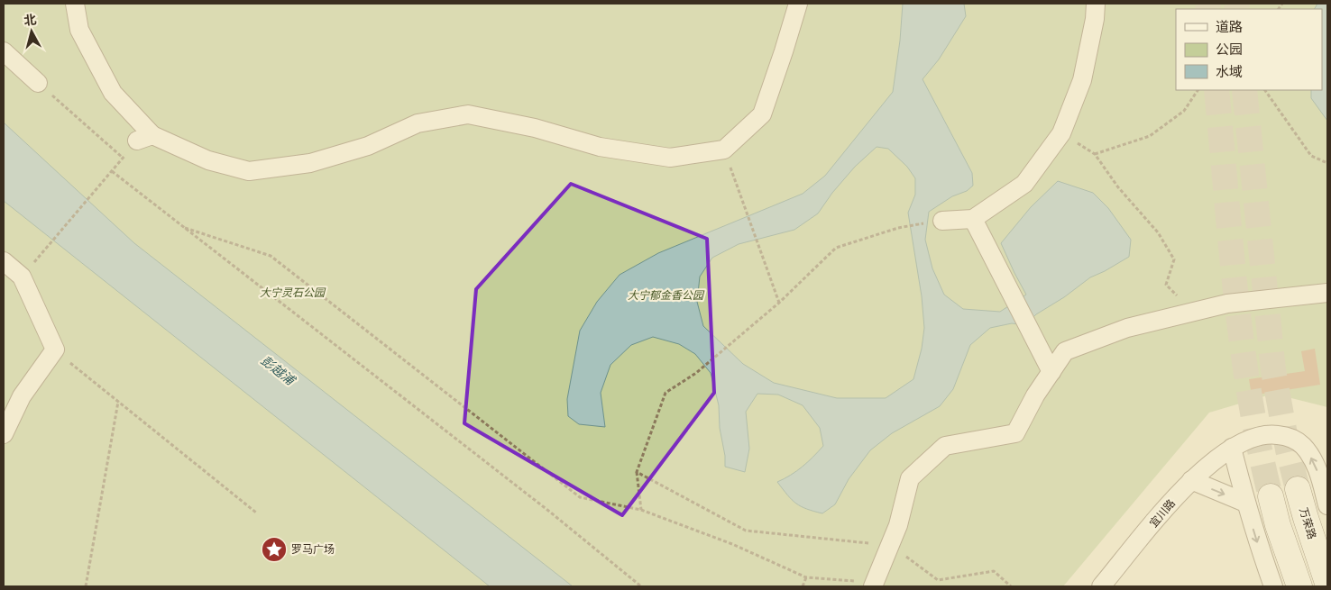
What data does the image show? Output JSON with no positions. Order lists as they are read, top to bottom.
{
  "streets": {
    "main road": ["万荣路"],
    "street": ["宜川路"]
  },
  "water": ["彭越浦"],
  "parks": ["大宁灵石公园", "大宁郁金香公园"],
  "places": {
    "place": ["罗马广场"]
  },
  "legend": ["道路", "公园", "水域"],
  "north": "top"
}
